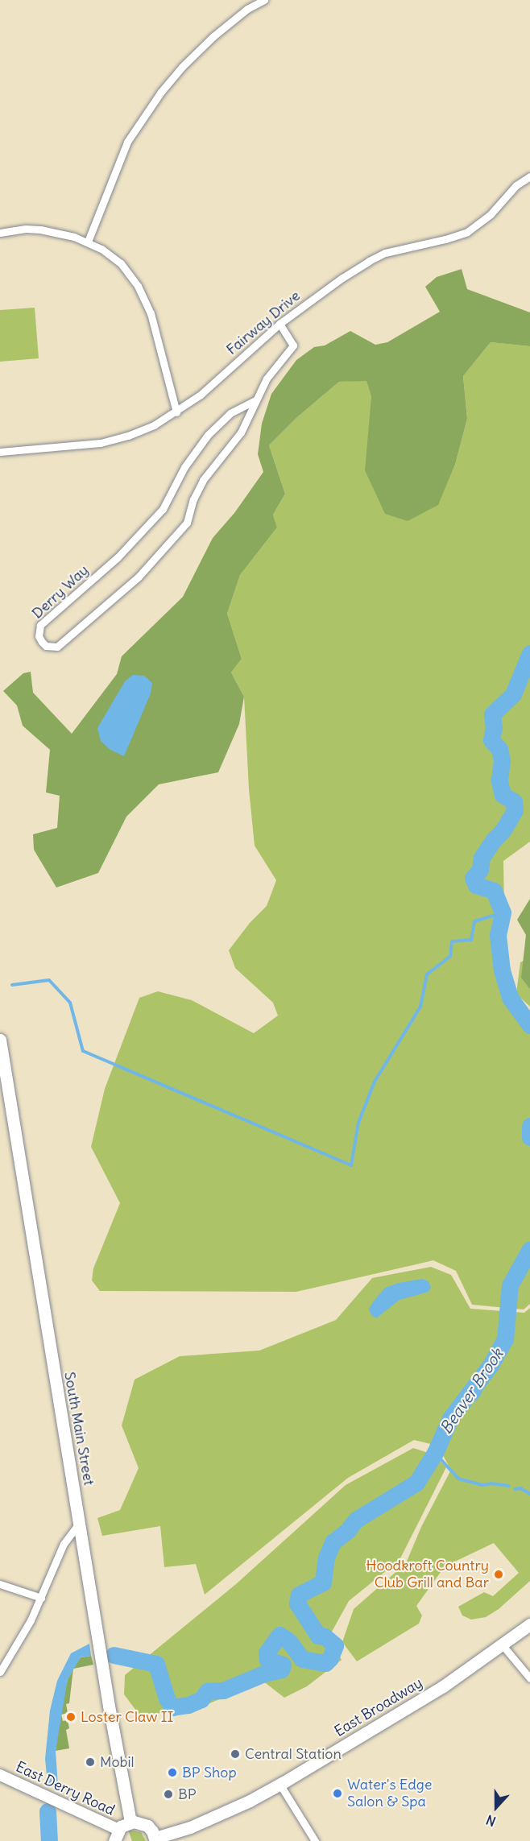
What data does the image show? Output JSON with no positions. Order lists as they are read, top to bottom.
{
  "streets": {
    "main road": ["South Main Street", "East Broadway"],
    "street": ["Fairway Drive", "Derry Way", "East Derry Road"]
  },
  "crossings": [
    ["Fairway Drive", "Derry Way"]
  ],
  "water": ["Beaver Brook"],
  "places": [
    "Hoodkroft Country Club Grill and Bar",
    "Loster Claw II",
    "Central Station",
    "Mobil",
    "BP Shop",
    "Water's Edge Salon & Spa",
    "BP"
  ],
  "north": "bottom"
}
